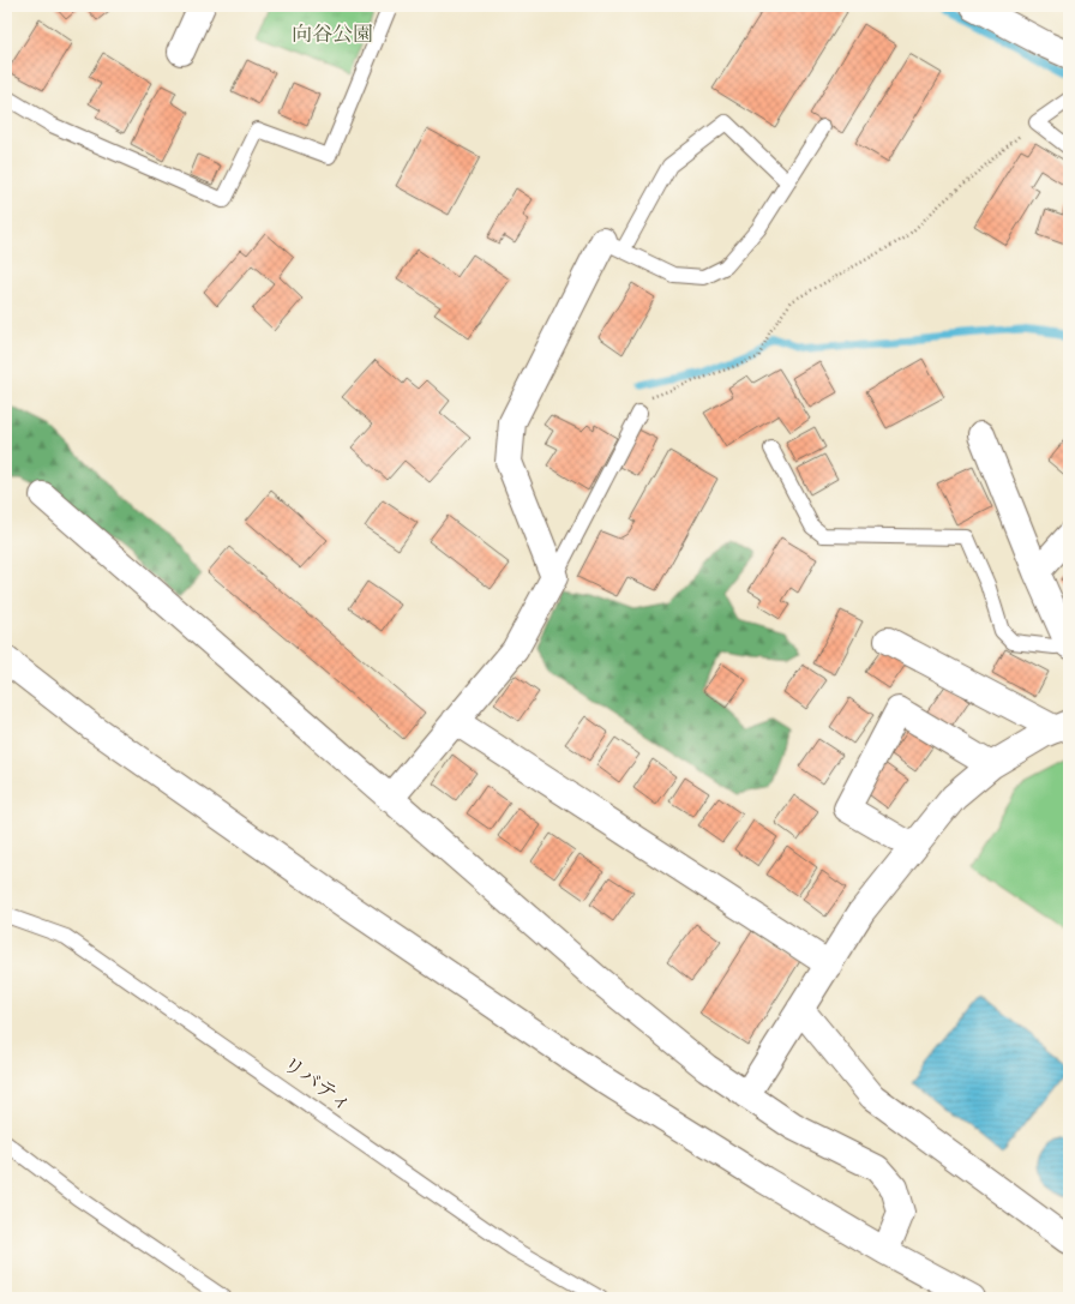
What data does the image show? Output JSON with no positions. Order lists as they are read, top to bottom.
{
  "streets": {
    "lane": ["リバティ"]
  },
  "parks": ["向谷公園"]
}
